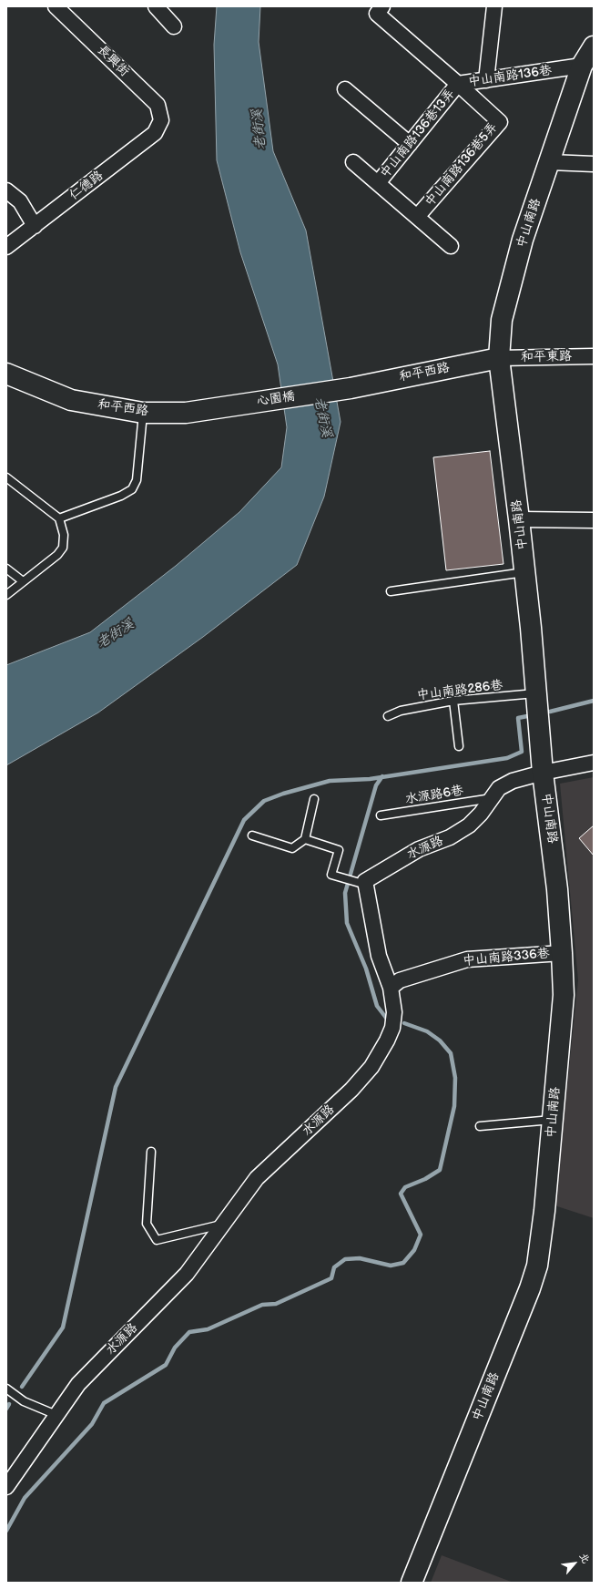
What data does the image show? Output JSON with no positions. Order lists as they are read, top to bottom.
{
  "streets": {
    "main road": ["中山南路", "和平西路", "心園橋"],
    "street": [
      "長興街",
      "中山南路136巷",
      "中山南路136巷13弄",
      "中山南路136巷5弄",
      "仁德路",
      "和平東路",
      "水源路",
      "中山南路336巷"
    ],
    "lane": ["中山南路286巷", "水源路6巷"]
  },
  "crossings": [
    ["長興街", "仁德路"],
    ["中山南路136巷", "中山南路136巷13弄"],
    ["中山南路136巷", "中山南路136巷5弄"],
    ["中山南路136巷", "中山南路"],
    ["中山南路136巷13弄", "中山南路136巷5弄"],
    ["中山南路", "和平東路"],
    ["中山南路", "和平西路"],
    ["中山南路", "中山南路286巷"],
    ["中山南路", "水源路"],
    ["中山南路", "中山南路336巷"],
    ["和平東路", "和平西路"],
    ["和平西路", "心園橋"],
    ["水源路6巷", "水源路"],
    ["水源路", "中山南路336巷"]
  ],
  "water": ["老街溪"],
  "north": "top right"
}
